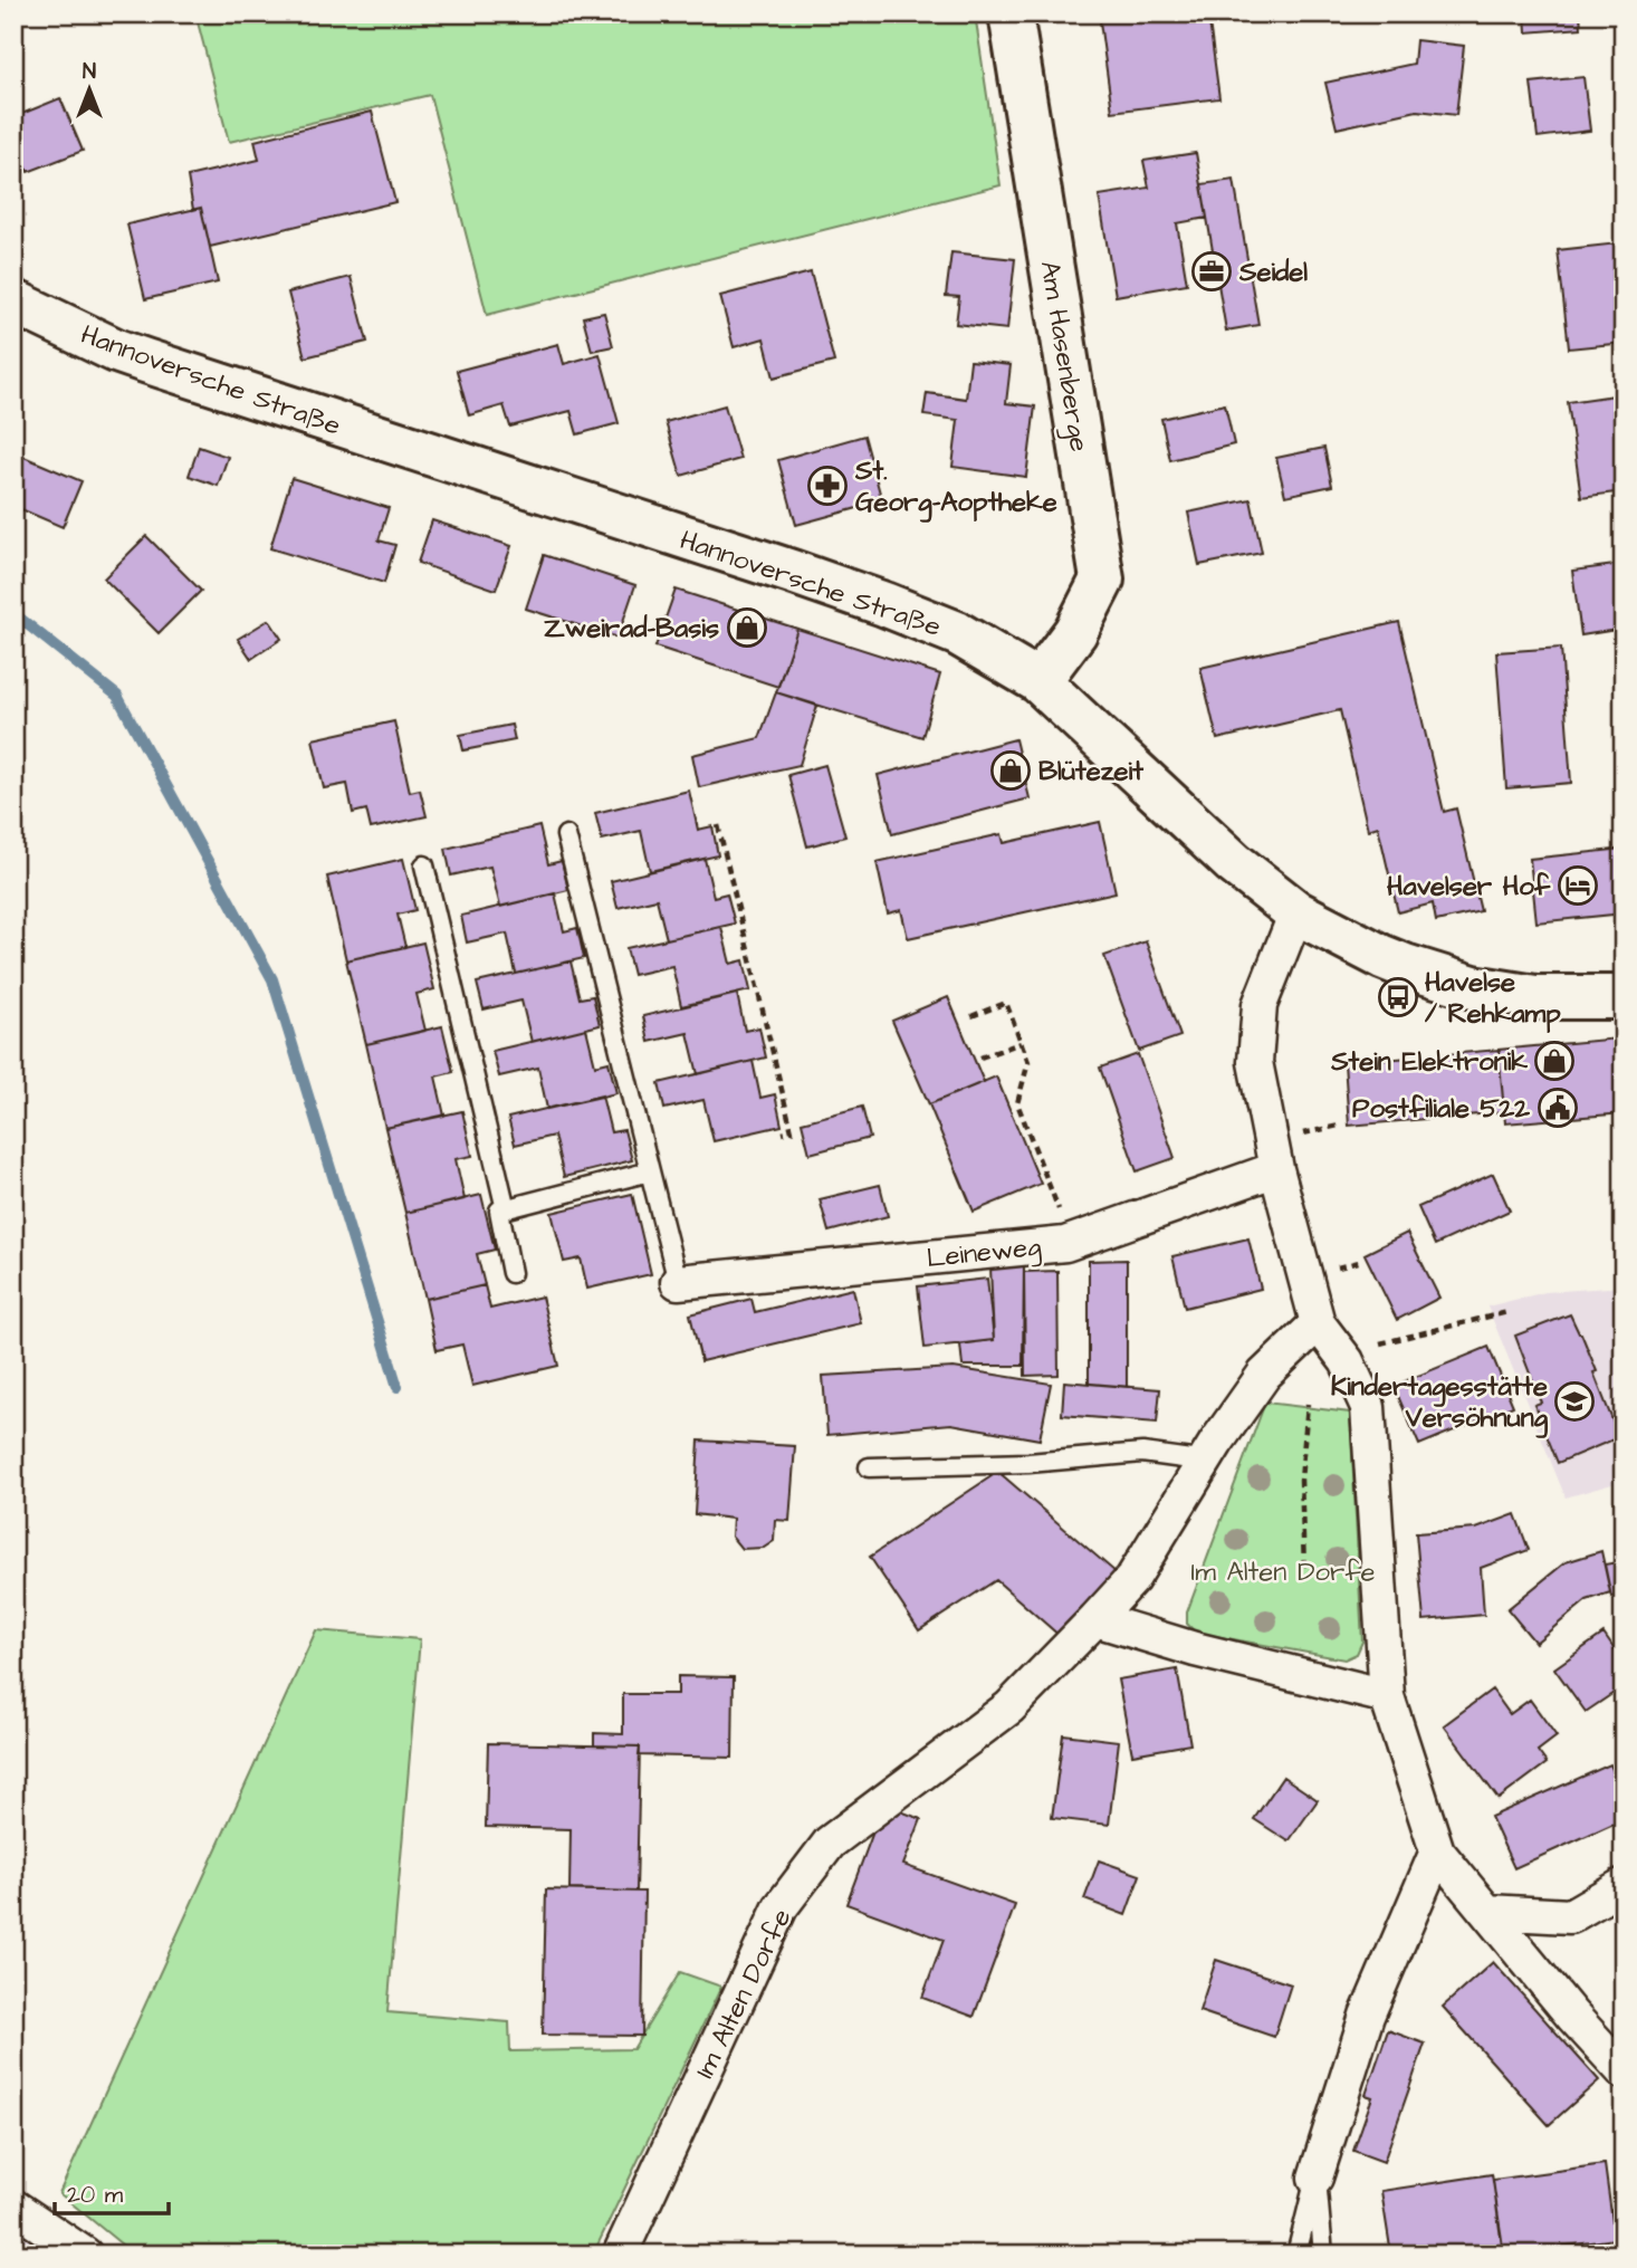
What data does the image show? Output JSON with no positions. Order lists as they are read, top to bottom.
{
  "streets": {
    "street": [
      "Am Hasenberge",
      "Hannoversche Straße",
      "Leineweg",
      "Im Alten Dorfe"
    ]
  },
  "crossings": [
    ["Am Hasenberge", "Hannoversche Straße"]
  ],
  "parks": ["Im Alten Dorfe"],
  "places": {
    "office": ["Seidel"],
    "pharmacy": ["St. Georg-Aoptheke"],
    "shop": ["Zweirad-Basis", "Blütezeit", "Stein Elektronik"],
    "hotel": ["Havelser Hof"],
    "bus stop": ["Havelse / Rehkamp"],
    "public building": ["Postfiliale 522"],
    "school or university": ["Kindertagesstätte Versöhnung"]
  },
  "scale_bar": "20 m",
  "north": "top"
}
